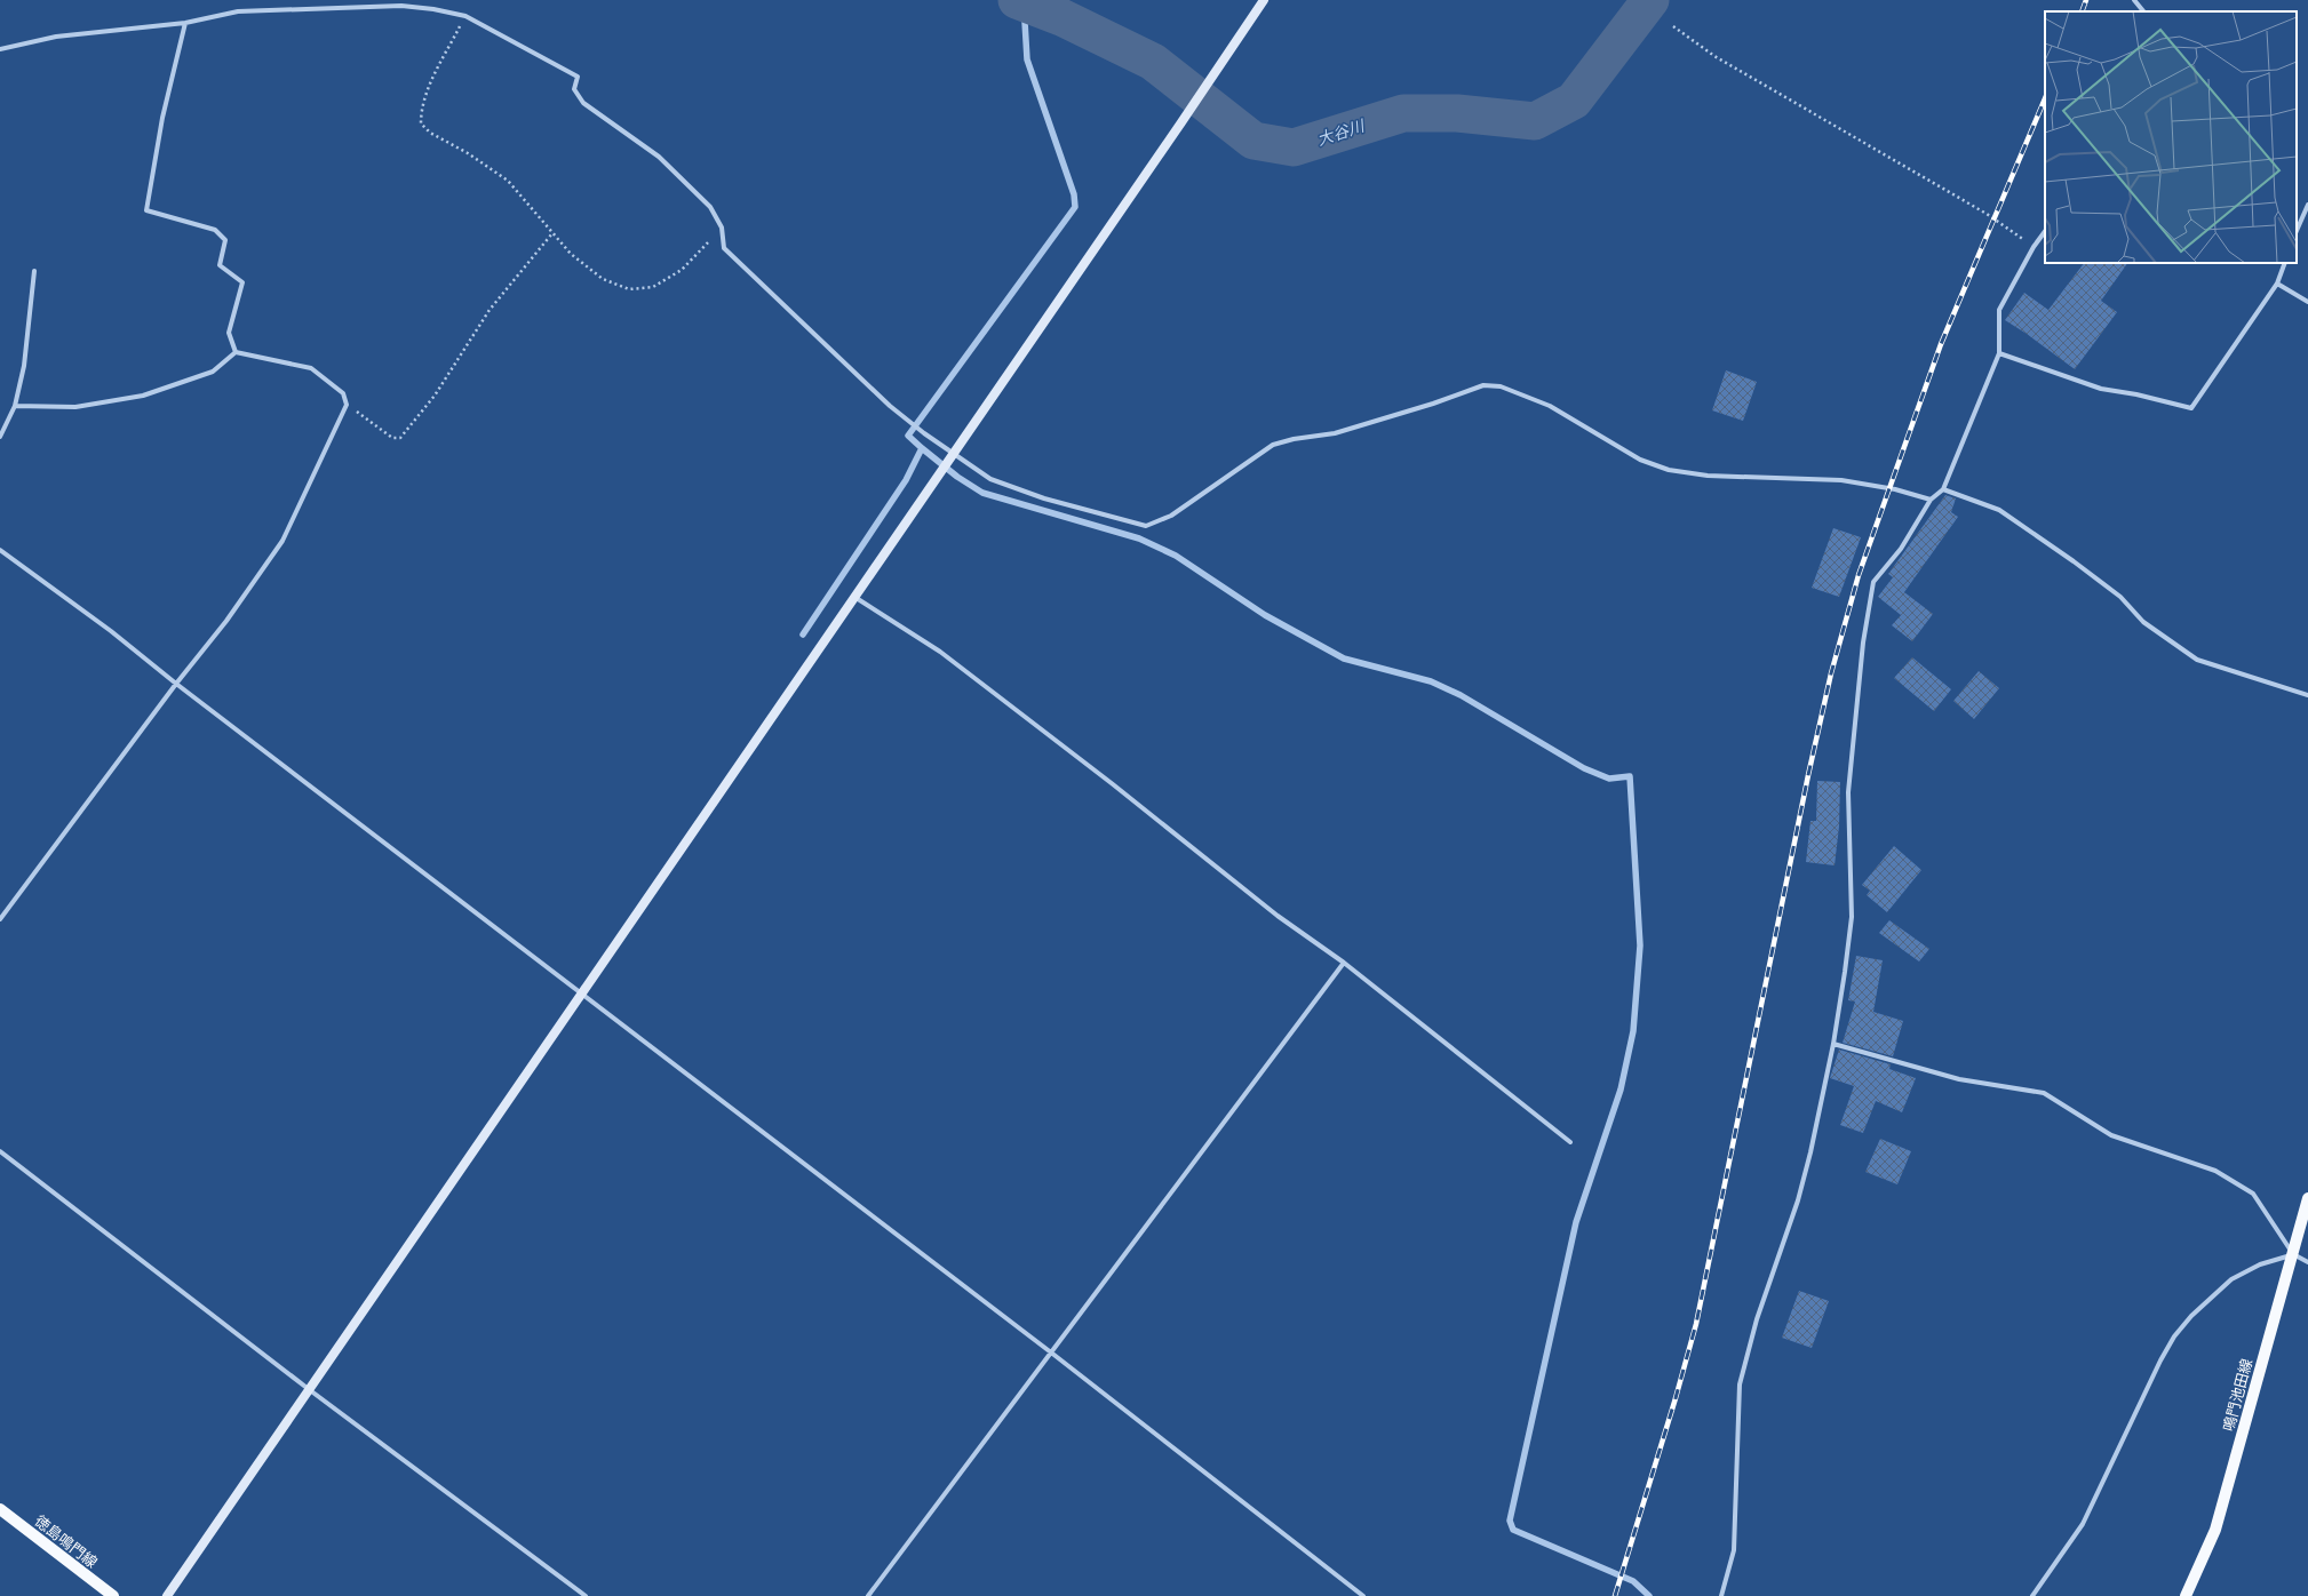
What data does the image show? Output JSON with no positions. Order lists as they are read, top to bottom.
{
  "streets": {
    "main road": ["鳴門池田線", "徳島鳴門線"]
  },
  "water": ["大谷川"]
}
